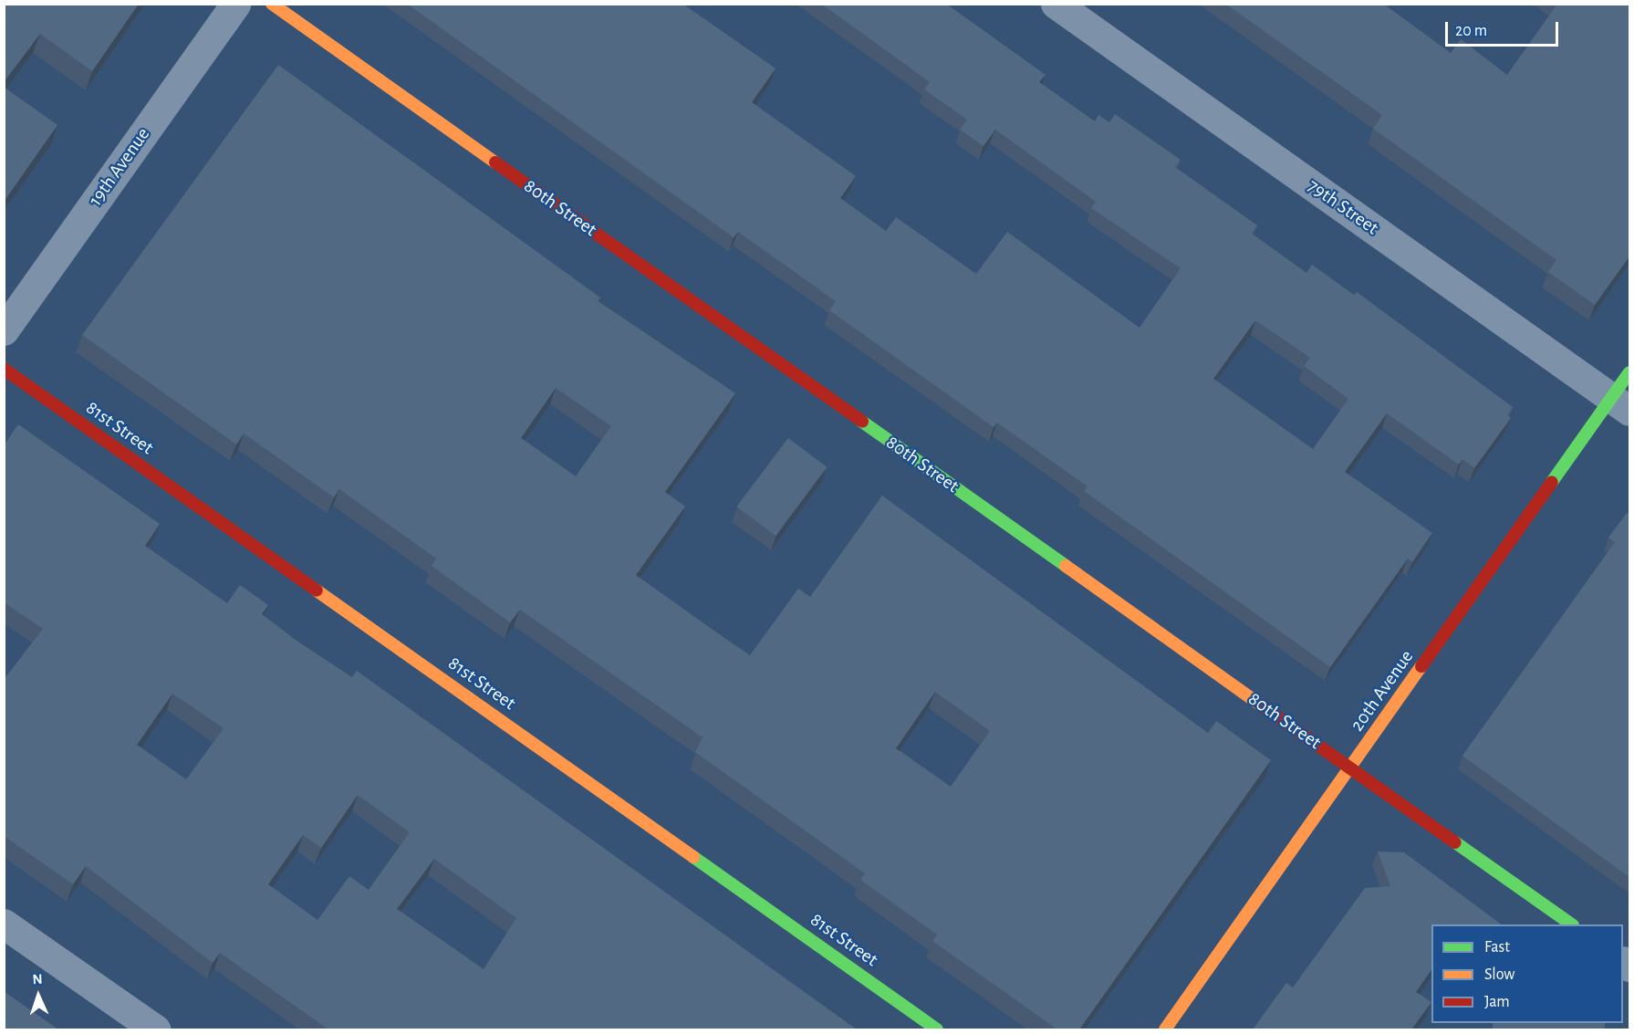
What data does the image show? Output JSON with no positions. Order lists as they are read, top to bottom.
{
  "streets": {
    "street": [
      "19th Avenue",
      "79th Street",
      "80th Street",
      "81st Street",
      "20th Avenue"
    ]
  },
  "crossings": [
    ["79th Street", "20th Avenue"],
    ["80th Street", "20th Avenue"]
  ],
  "legend": ["Fast", "Slow", "Jam"],
  "scale_bar": "20 m",
  "north": "top"
}
